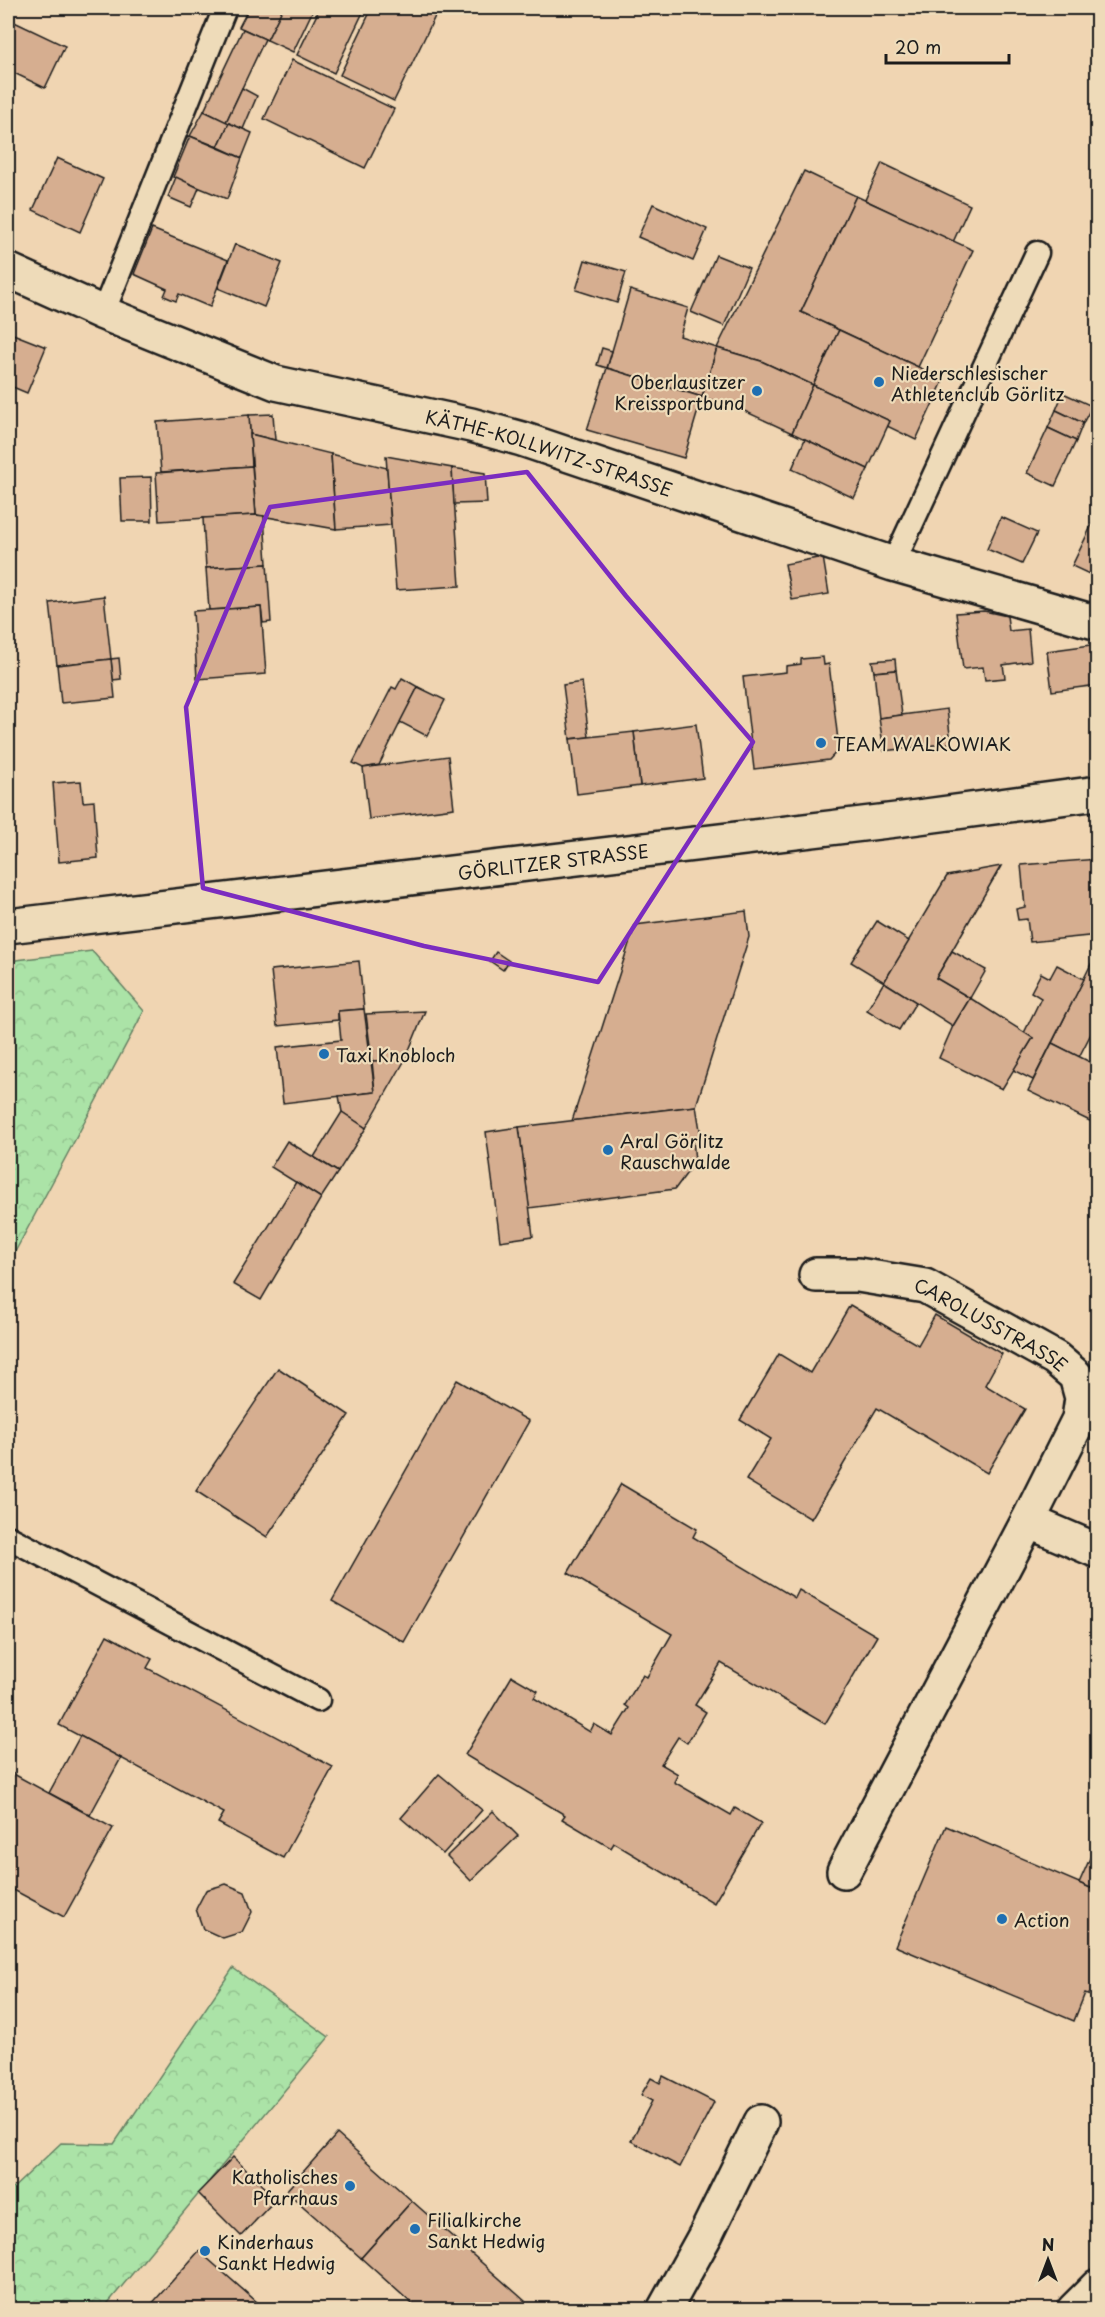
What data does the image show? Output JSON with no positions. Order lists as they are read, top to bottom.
{
  "streets": {
    "street": ["KÄTHE-KOLLWITZ-STRASSE", "GÖRLITZER STRASSE", "CAROLUSSTRASSE"]
  },
  "places": [
    "Niederschlesischer Athletenclub Görlitz",
    "Oberlausitzer Kreissportbund",
    "TEAM WALKOWIAK",
    "Taxi Knobloch",
    "Aral Görlitz Rauschwalde",
    "Action",
    "Katholisches Pfarrhaus",
    "Filialkirche Sankt Hedwig",
    "Kinderhaus Sankt Hedwig"
  ],
  "scale_bar": "20 m",
  "north": "top"
}
